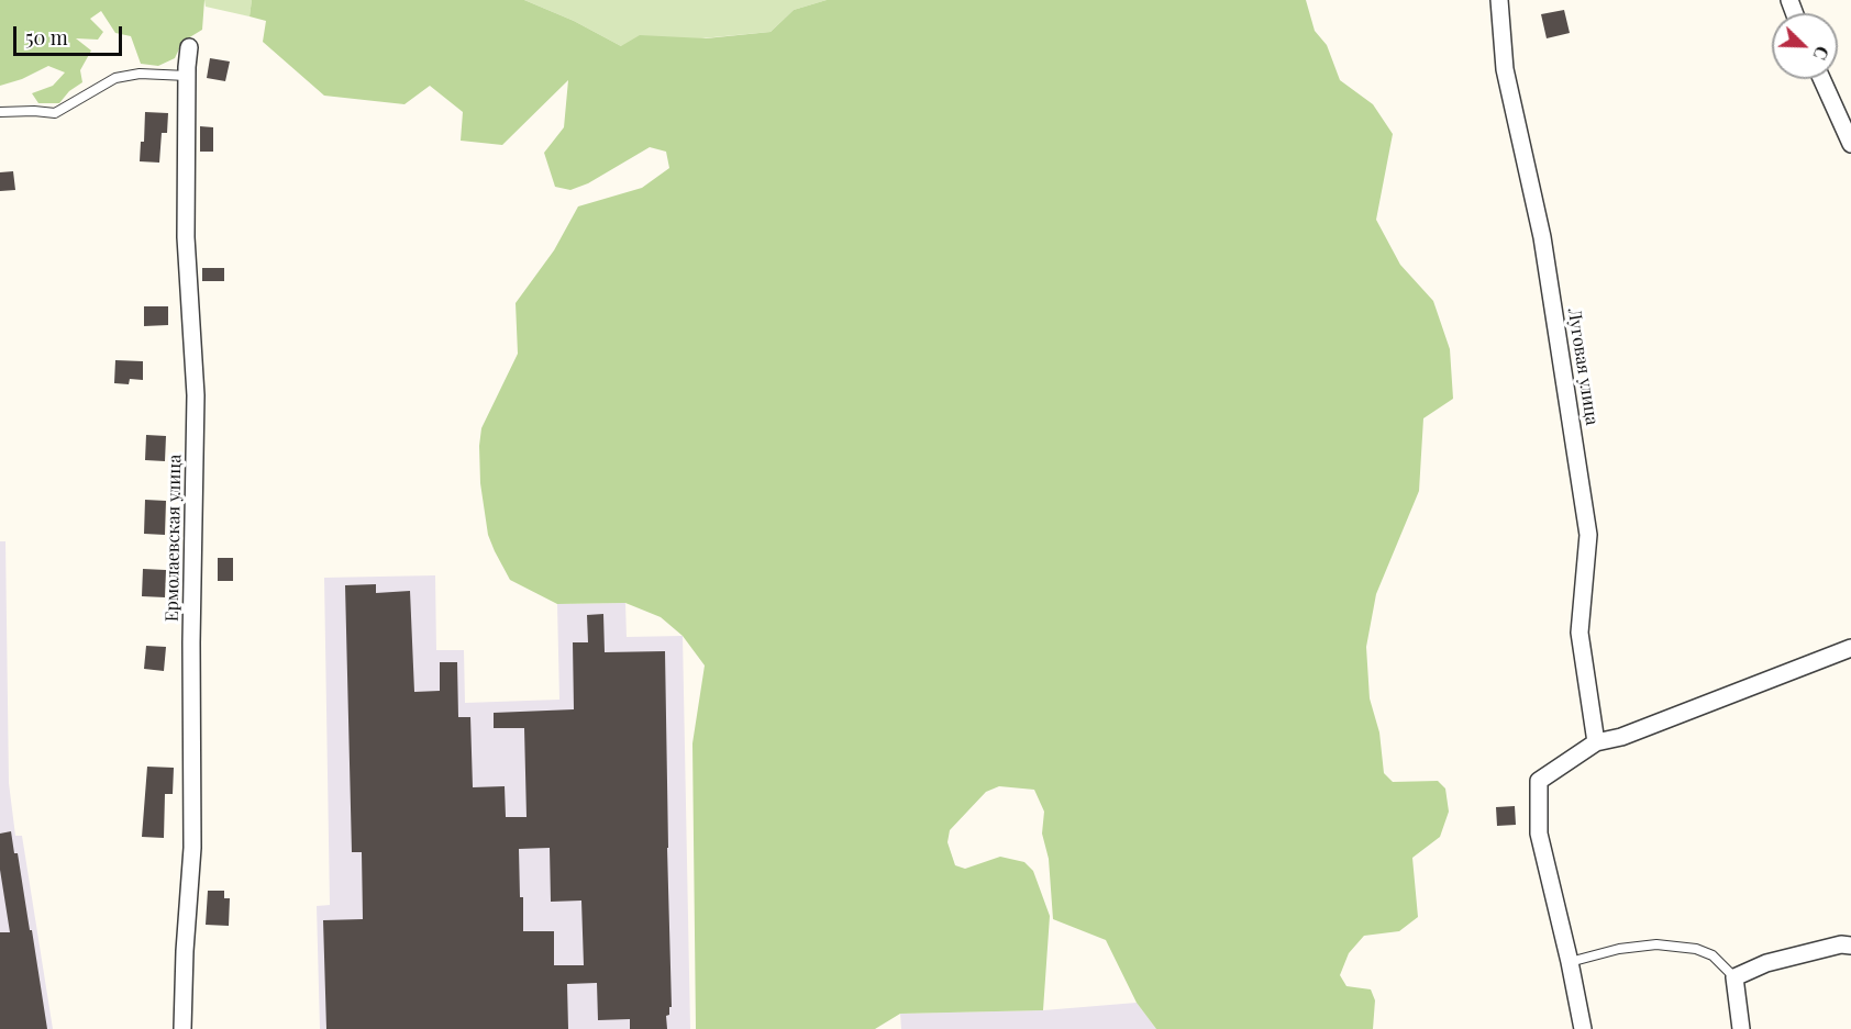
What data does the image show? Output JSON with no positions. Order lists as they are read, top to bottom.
{
  "streets": {
    "street": ["Луговая улица", "Ермолаевская улица"]
  },
  "scale_bar": "50 m",
  "north": "bottom right"
}
